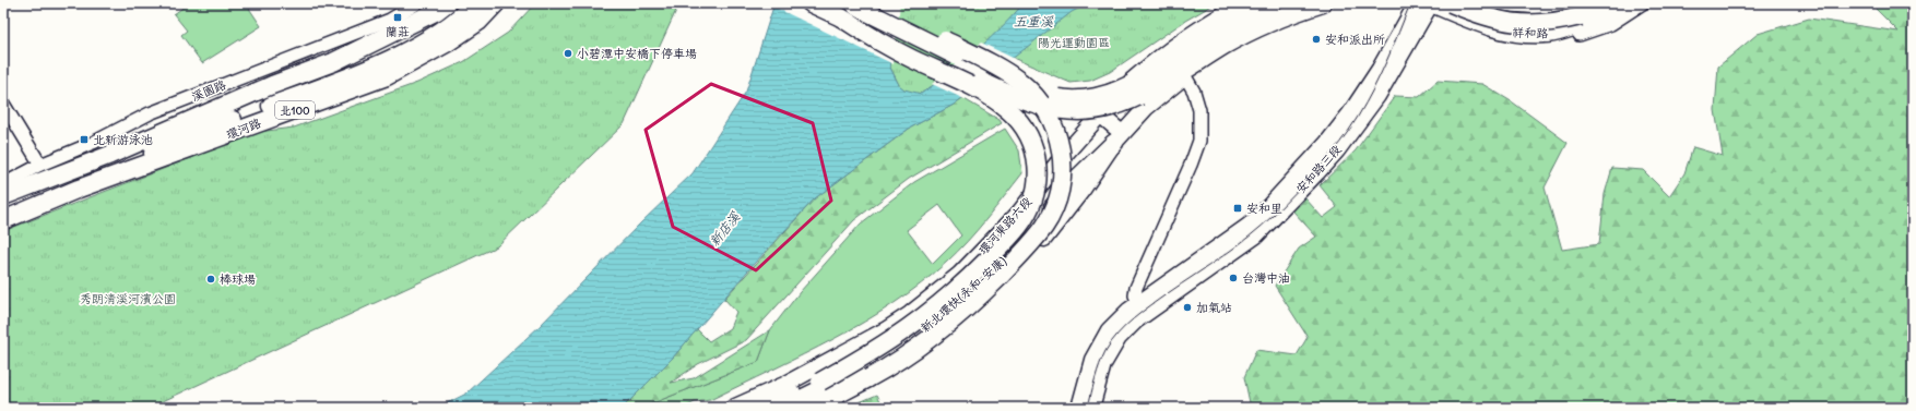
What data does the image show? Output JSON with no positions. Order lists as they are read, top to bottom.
{
  "streets": {
    "highway": ["北100", "環河路", "新北環快(永和-安康)"],
    "main road": ["安和路三段", "環河東路六段"],
    "street": ["溪園路"]
  },
  "water": ["五重溪", "新店溪"],
  "parks": ["陽光運動園區", "秀朗清溪河濱公園"],
  "places": {
    "transit": ["蘭莊", "北新游泳池", "安和里"],
    "other": [
      "安和派出所",
      "小碧潭中安橋下停車場",
      "台灣中油",
      "棒球場",
      "加氣站"
    ]
  }
}
